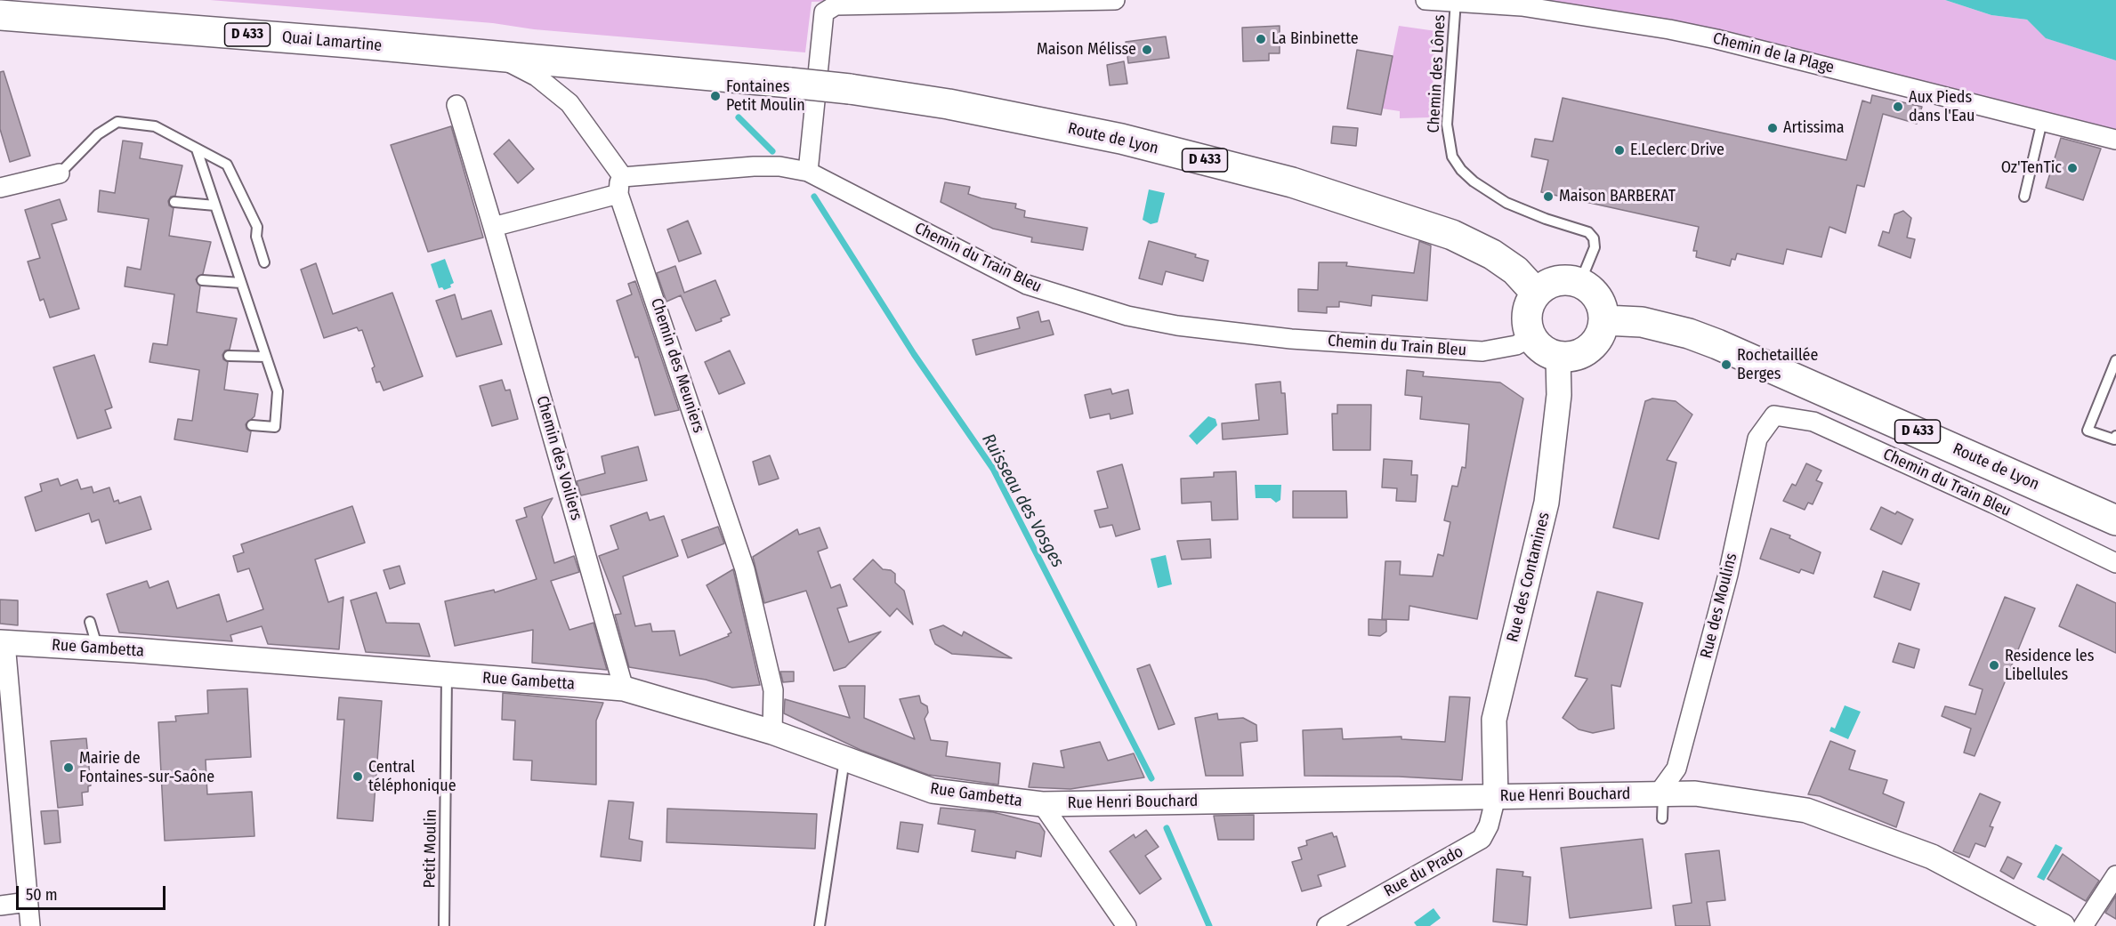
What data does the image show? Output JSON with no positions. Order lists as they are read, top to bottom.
{
  "streets": {
    "main road": ["D 433", "Quai Lamartine", "Route de Lyon"],
    "street": [
      "Chemin de la Plage",
      "Chemin du Train Bleu",
      "Chemin des Meuniers",
      "Chemin des Voiliers",
      "Rue des Contamines",
      "Rue des Moulins",
      "Rue Gambetta",
      "Rue Henri Bouchard",
      "Rue du Prado"
    ],
    "lane": ["Chemin des Lônes", "Petit Moulin"]
  },
  "crossings": [
    ["Quai Lamartine", "Route de Lyon"],
    ["Quai Lamartine", "Chemin des Meuniers"],
    ["Chemin de la Plage", "Chemin des Lônes"],
    ["Chemin des Lônes", "Route de Lyon"],
    ["Chemin des Lônes", "Chemin du Train Bleu"],
    ["Chemin des Lônes", "Rue des Contamines"],
    ["Route de Lyon", "Chemin du Train Bleu"],
    ["Route de Lyon", "Rue des Contamines"],
    ["Chemin du Train Bleu", "Chemin des Meuniers"],
    ["Chemin du Train Bleu", "Rue des Contamines"],
    ["Chemin du Train Bleu", "Rue des Moulins"],
    ["Chemin des Meuniers", "Rue Gambetta"],
    ["Chemin des Voiliers", "Rue Gambetta"],
    ["Rue des Contamines", "Rue Henri Bouchard"],
    ["Rue des Contamines", "Rue du Prado"],
    ["Rue des Moulins", "Rue Henri Bouchard"],
    ["Rue Gambetta", "Rue Henri Bouchard"],
    ["Rue Gambetta", "Petit Moulin"],
    ["Rue Henri Bouchard", "Rue du Prado"]
  ],
  "water": ["Ruisseau des Vosges"],
  "places": [
    "La Binbinette",
    "Maison Mélisse",
    "Fontaines Petit Moulin",
    "Aux Pieds dans l'Eau",
    "Artissima",
    "E.Leclerc Drive",
    "Oz'TenTic",
    "Maison BARBERAT",
    "Rochetaillée Berges",
    "Residence les Libellules",
    "Mairie de Fontaines-sur-Saône",
    "Central téléphonique"
  ],
  "scale_bar": "50 m"
}
